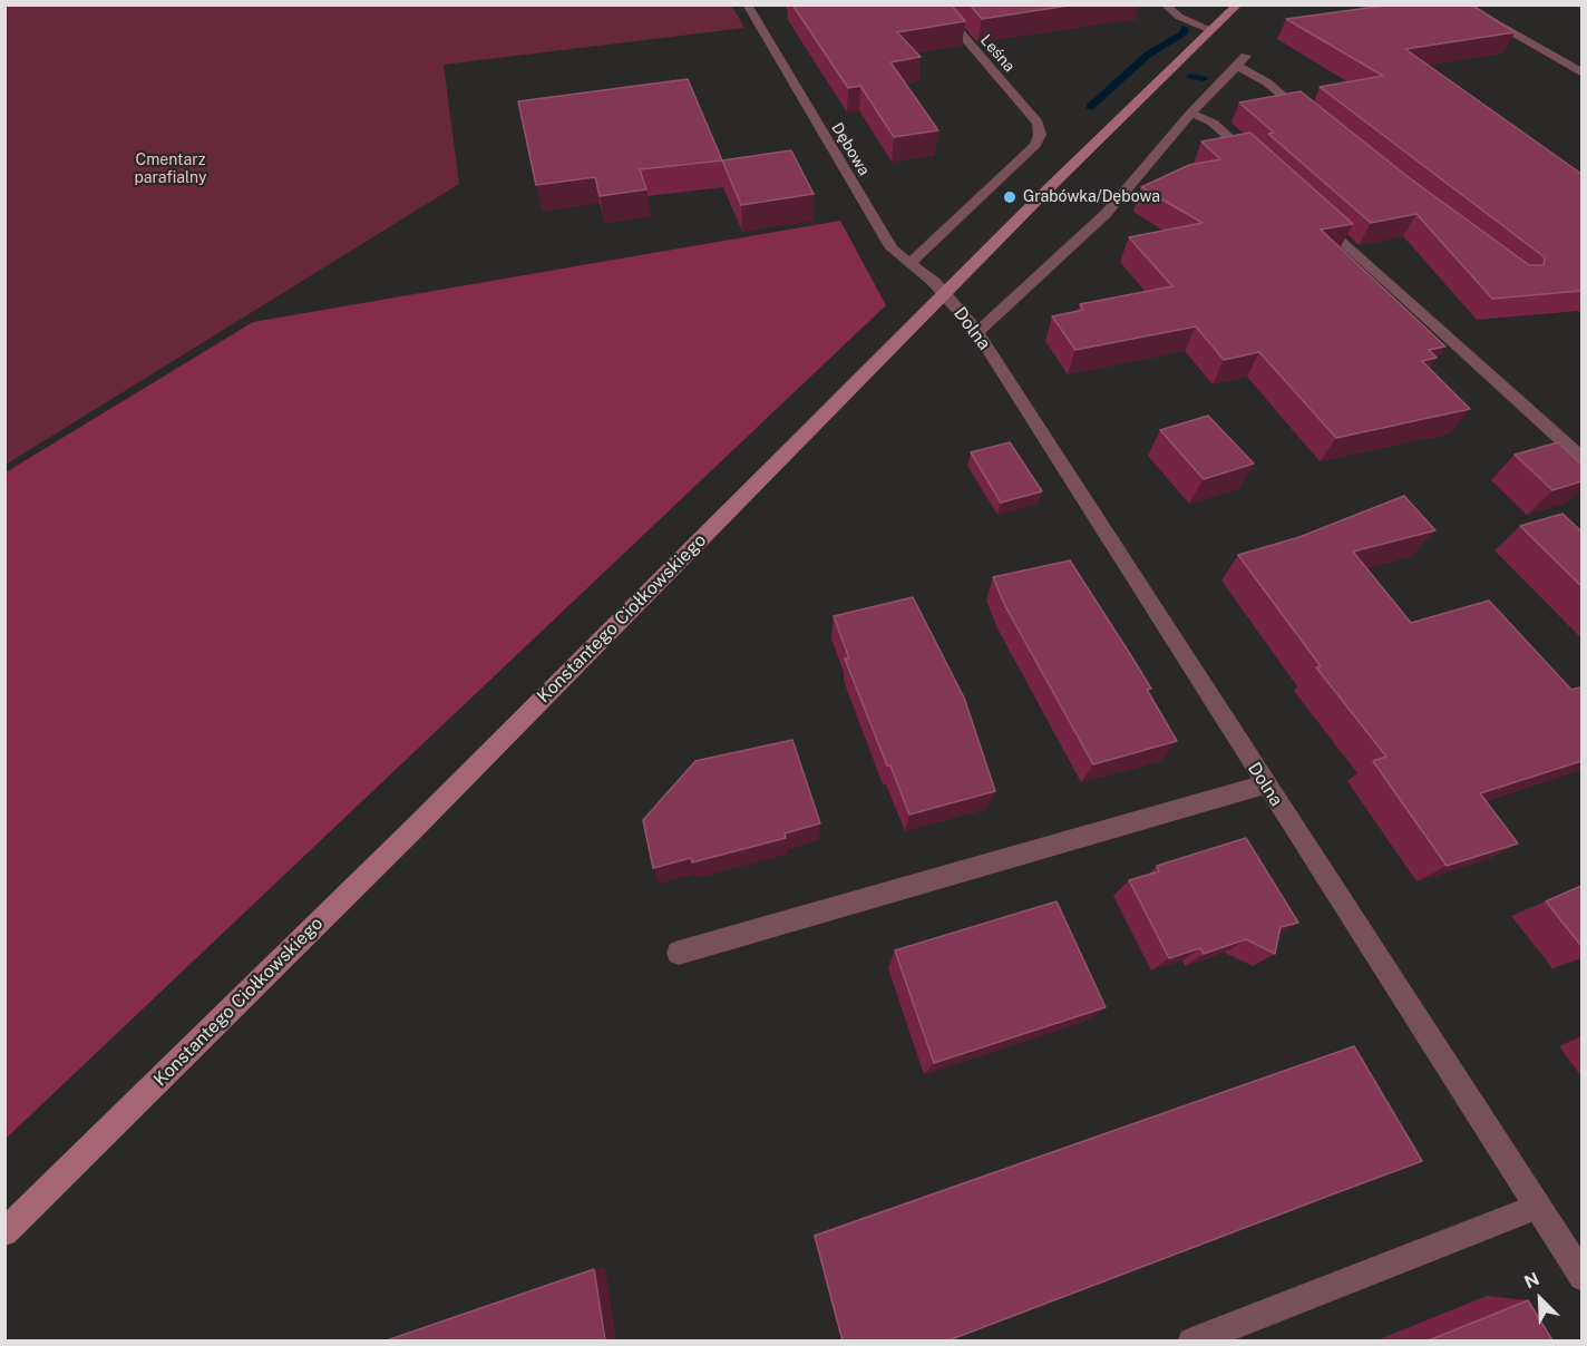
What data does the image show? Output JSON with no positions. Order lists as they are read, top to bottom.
{
  "streets": {
    "street": [
      "Leśna",
      "Dębowa",
      "Dolna",
      "Konstantego Ciołkowskiego"
    ]
  },
  "crossings": [
    ["Leśna", "Dębowa"],
    ["Dębowa", "Dolna"],
    ["Dębowa", "Konstantego Ciołkowskiego"],
    ["Dolna", "Konstantego Ciołkowskiego"]
  ],
  "parks": ["Cmentarz parafialny"],
  "places": ["Grabówka/Dębowa"],
  "north": "top left"
}
